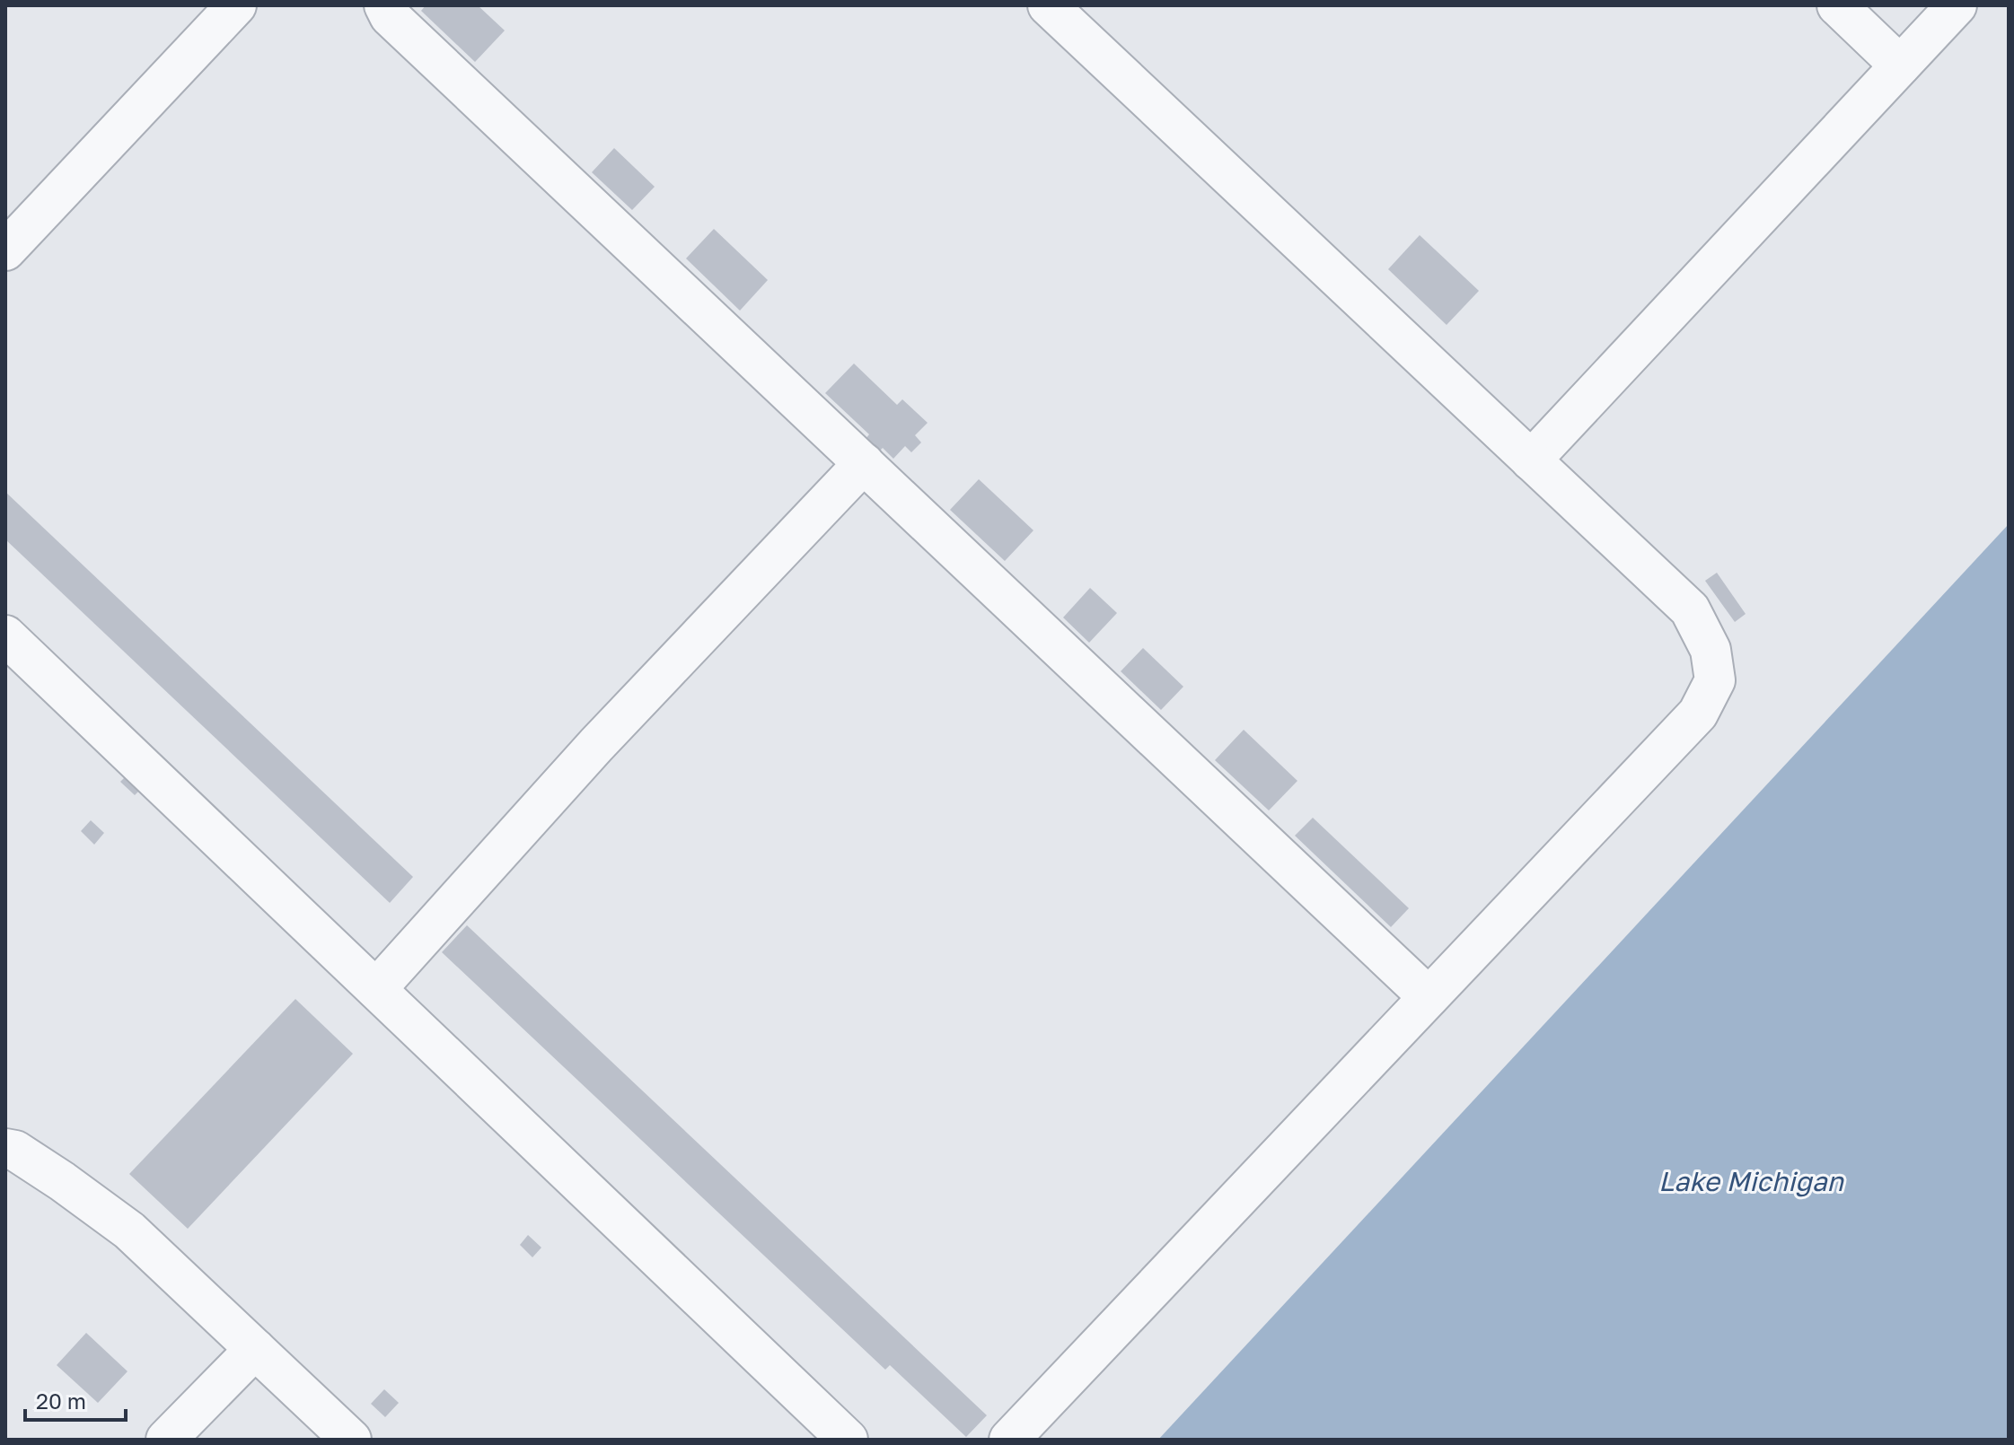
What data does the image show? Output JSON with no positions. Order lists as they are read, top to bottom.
{
  "water": ["Lake Michigan"],
  "scale_bar": "20 m"
}
